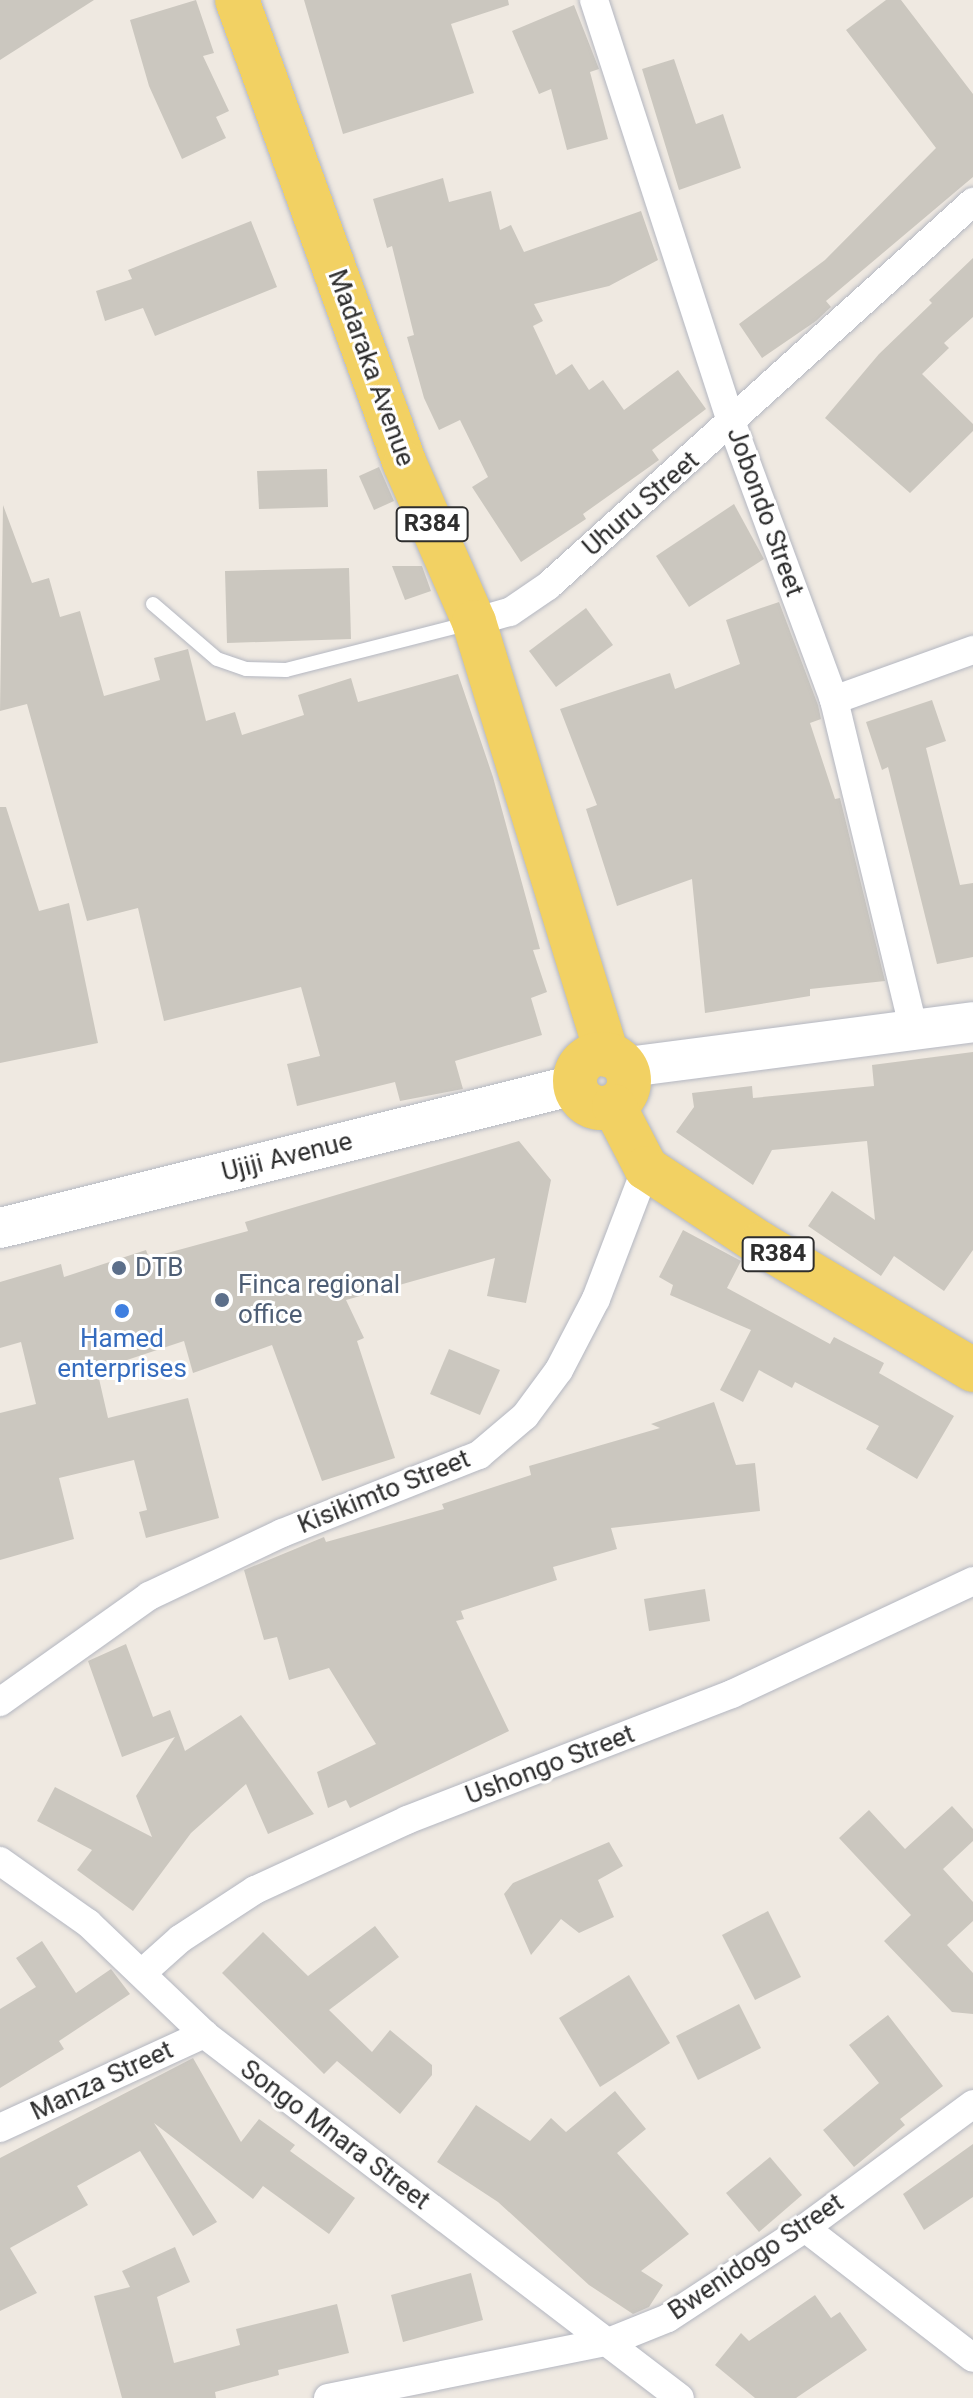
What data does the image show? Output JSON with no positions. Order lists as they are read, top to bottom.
{
  "streets": {
    "main road": ["Madaraka Avenue", "R384", "Ujiji Avenue"],
    "street": [
      "Uhuru Street",
      "Jobondo Street",
      "Kisikimto Street",
      "Ushongo Street",
      "Manza Street",
      "Songo Mnara Street",
      "Bwenidogo Street"
    ]
  },
  "crossings": [
    ["Madaraka Avenue", "Uhuru Street"],
    ["Madaraka Avenue", "Kisikimto Street"],
    ["Uhuru Street", "Jobondo Street"],
    ["Ushongo Street", "Songo Mnara Street"],
    ["Manza Street", "Songo Mnara Street"],
    ["Songo Mnara Street", "Bwenidogo Street"]
  ],
  "places": ["DTB", "Finca regional office", "Hamed enterprises"]
}
